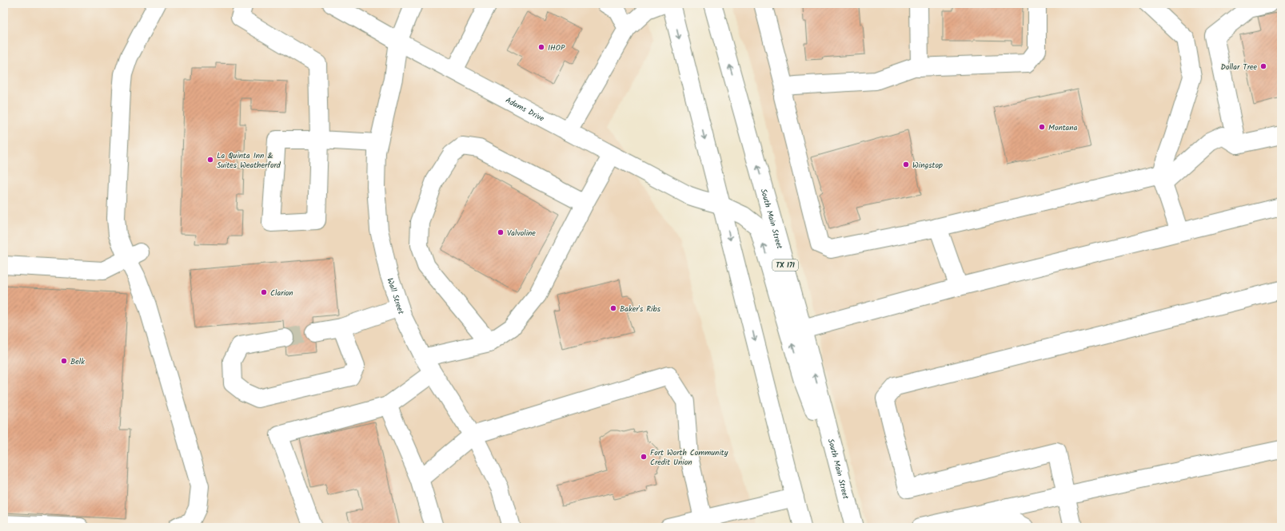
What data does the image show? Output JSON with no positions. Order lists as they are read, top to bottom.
{
  "streets": {
    "main road": [
      "Adams Drive",
      "South Main Street",
      "TX 171",
      "Wall Street"
    ]
  },
  "crossings": [
    ["Adams Drive", "South Main Street"],
    ["Adams Drive", "Wall Street"]
  ],
  "places": [
    "IHOP",
    "Dollar Tree",
    "Montana",
    "La Quinta Inn & Suites Weatherford",
    "Wingstop",
    "Valvoline",
    "Clarion",
    "Baker's Ribs",
    "Belk",
    "Fort Worth Community Credit Union"
  ]
}
